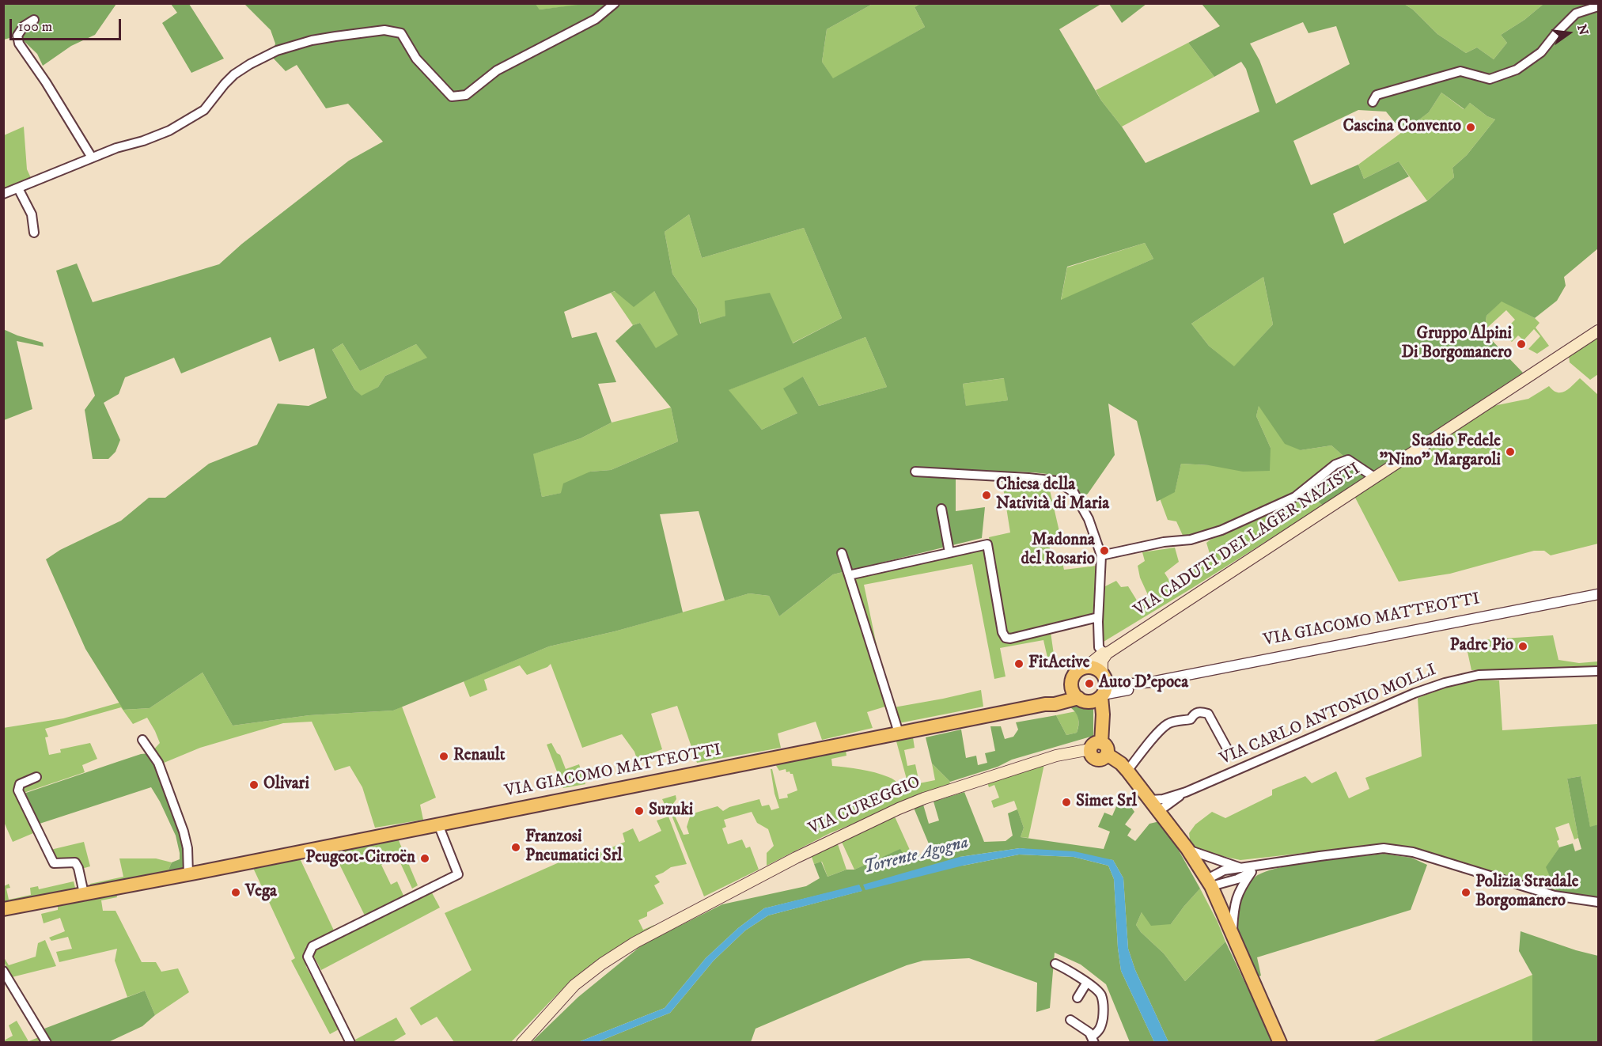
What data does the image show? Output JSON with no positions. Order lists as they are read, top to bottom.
{
  "streets": {
    "main road": ["VIA CADUTI DEI LAGER NAZISTI", "VIA GIACOMO MATTEOTTI", "VIA CUREGGIO"],
    "street": ["VIA CARLO ANTONIO MOLLI"]
  },
  "crossings": [
    ["VIA CADUTI DEI LAGER NAZISTI", "VIA GIACOMO MATTEOTTI"]
  ],
  "water": ["Torrente Agogna"],
  "places": [
    "Cascina Convento",
    "Gruppo Alpini Di Borgomanero",
    "Stadio Fedele \"Nino\" Margaroli",
    "Chiesa della Natività di Maria",
    "Madonna del Rosario",
    "Padre Pio",
    "FitActive",
    "Auto D'epoca",
    "Renault",
    "Olivari",
    "Simet Srl",
    "Suzuki",
    "Franzosi Pneumatici Srl",
    "Peugeot-Citroën",
    "Vega",
    "Polizia Stradale Borgomanero"
  ],
  "scale_bar": "100 m",
  "north": "right"
}
